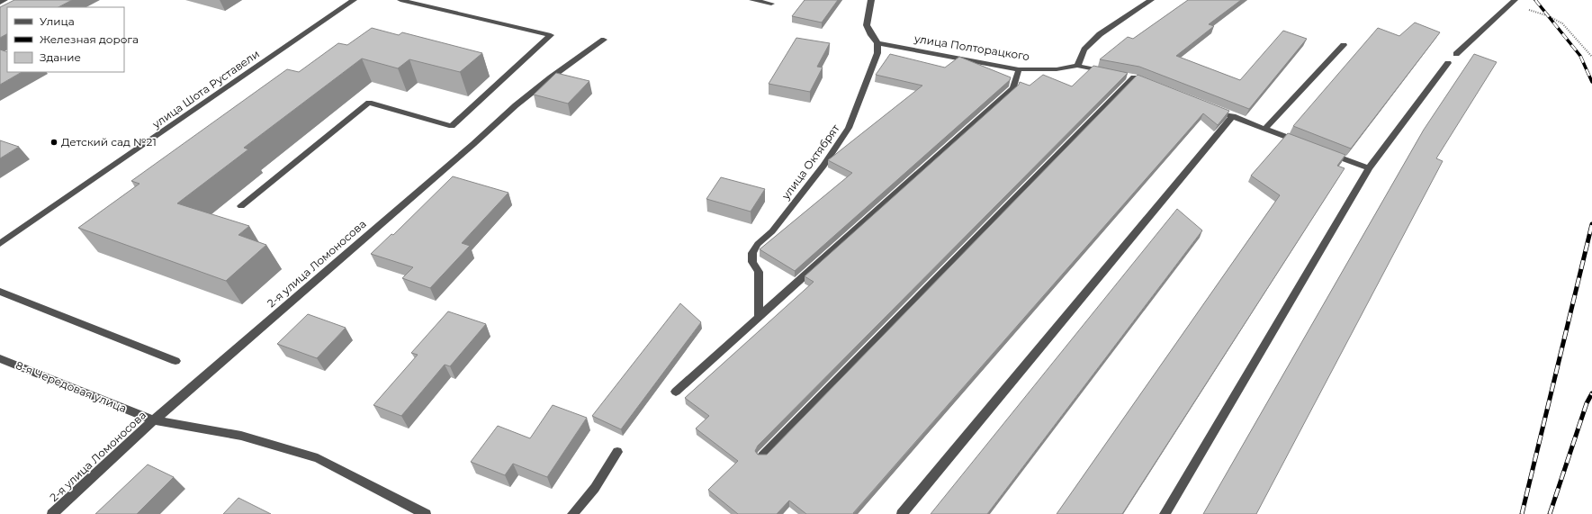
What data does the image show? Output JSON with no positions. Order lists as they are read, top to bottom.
{
  "streets": {
    "street": [
      "улица Полторацкого",
      "улица Шота Руставели",
      "улица Октябрят",
      "2-я улица Ломоносова",
      "8-я Чередовая улица"
    ]
  },
  "crossings": [
    ["улица Полторацкого", "улица Октябрят"],
    ["2-я улица Ломоносова", "8-я Чередовая улица"]
  ],
  "places": ["Детский сад №21"],
  "legend": ["Улица", "Железная дорога", "Здание"]
}
